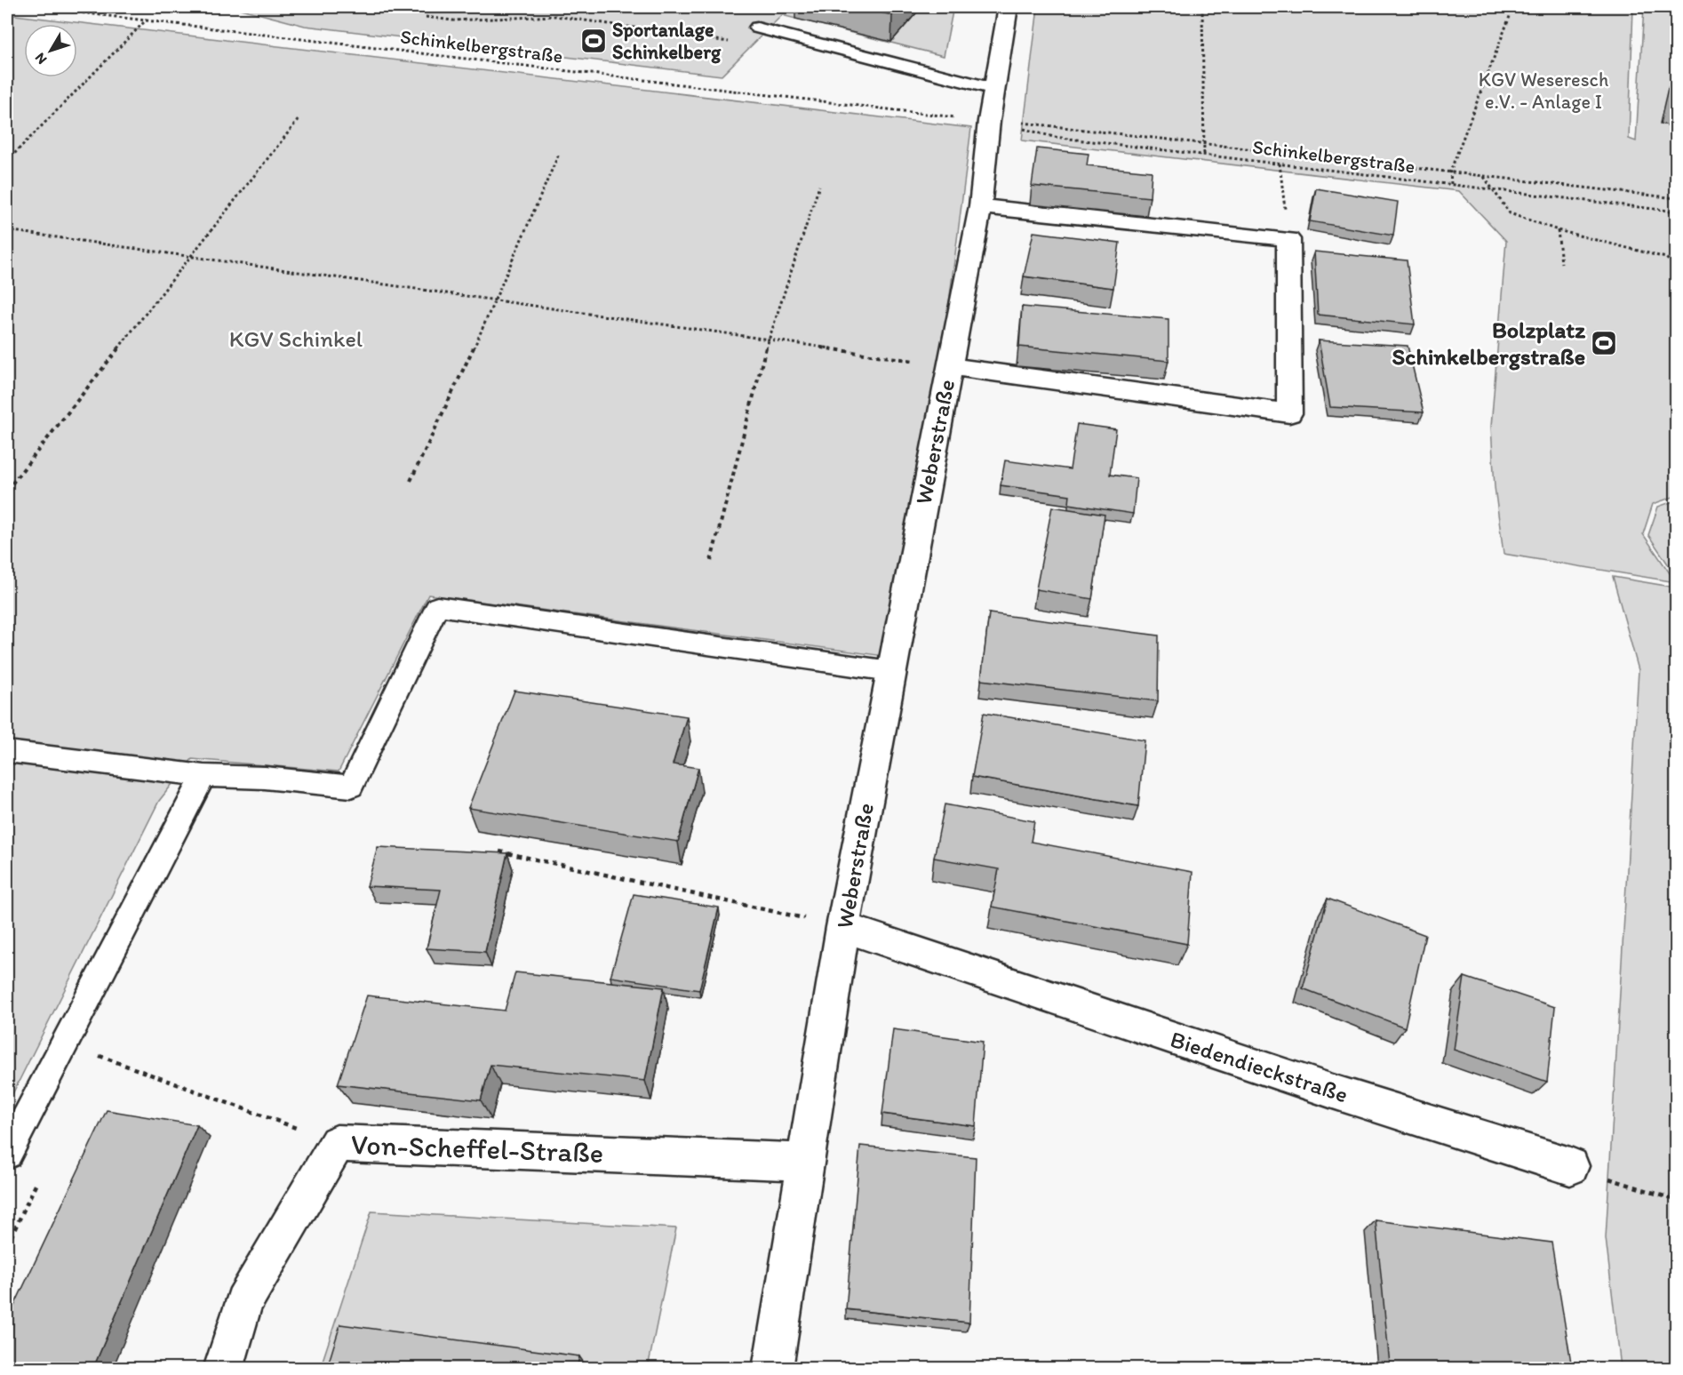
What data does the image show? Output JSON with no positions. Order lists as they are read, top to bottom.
{
  "streets": {
    "street": ["Weberstraße", "Biedendieckstraße", "Von-Scheffel-Straße"],
    "path": ["Schinkelbergstraße"]
  },
  "crossings": [
    ["Schinkelbergstraße", "Weberstraße"],
    ["Weberstraße", "Biedendieckstraße"],
    ["Weberstraße", "Von-Scheffel-Straße"]
  ],
  "parks": ["KGV Weseresch e.V. - Anlage I", "KGV Schinkel"],
  "places": {
    "sports": ["Sportanlage Schinkelberg", "Bolzplatz Schinkelbergstraße"]
  },
  "north": "bottom left"
}
